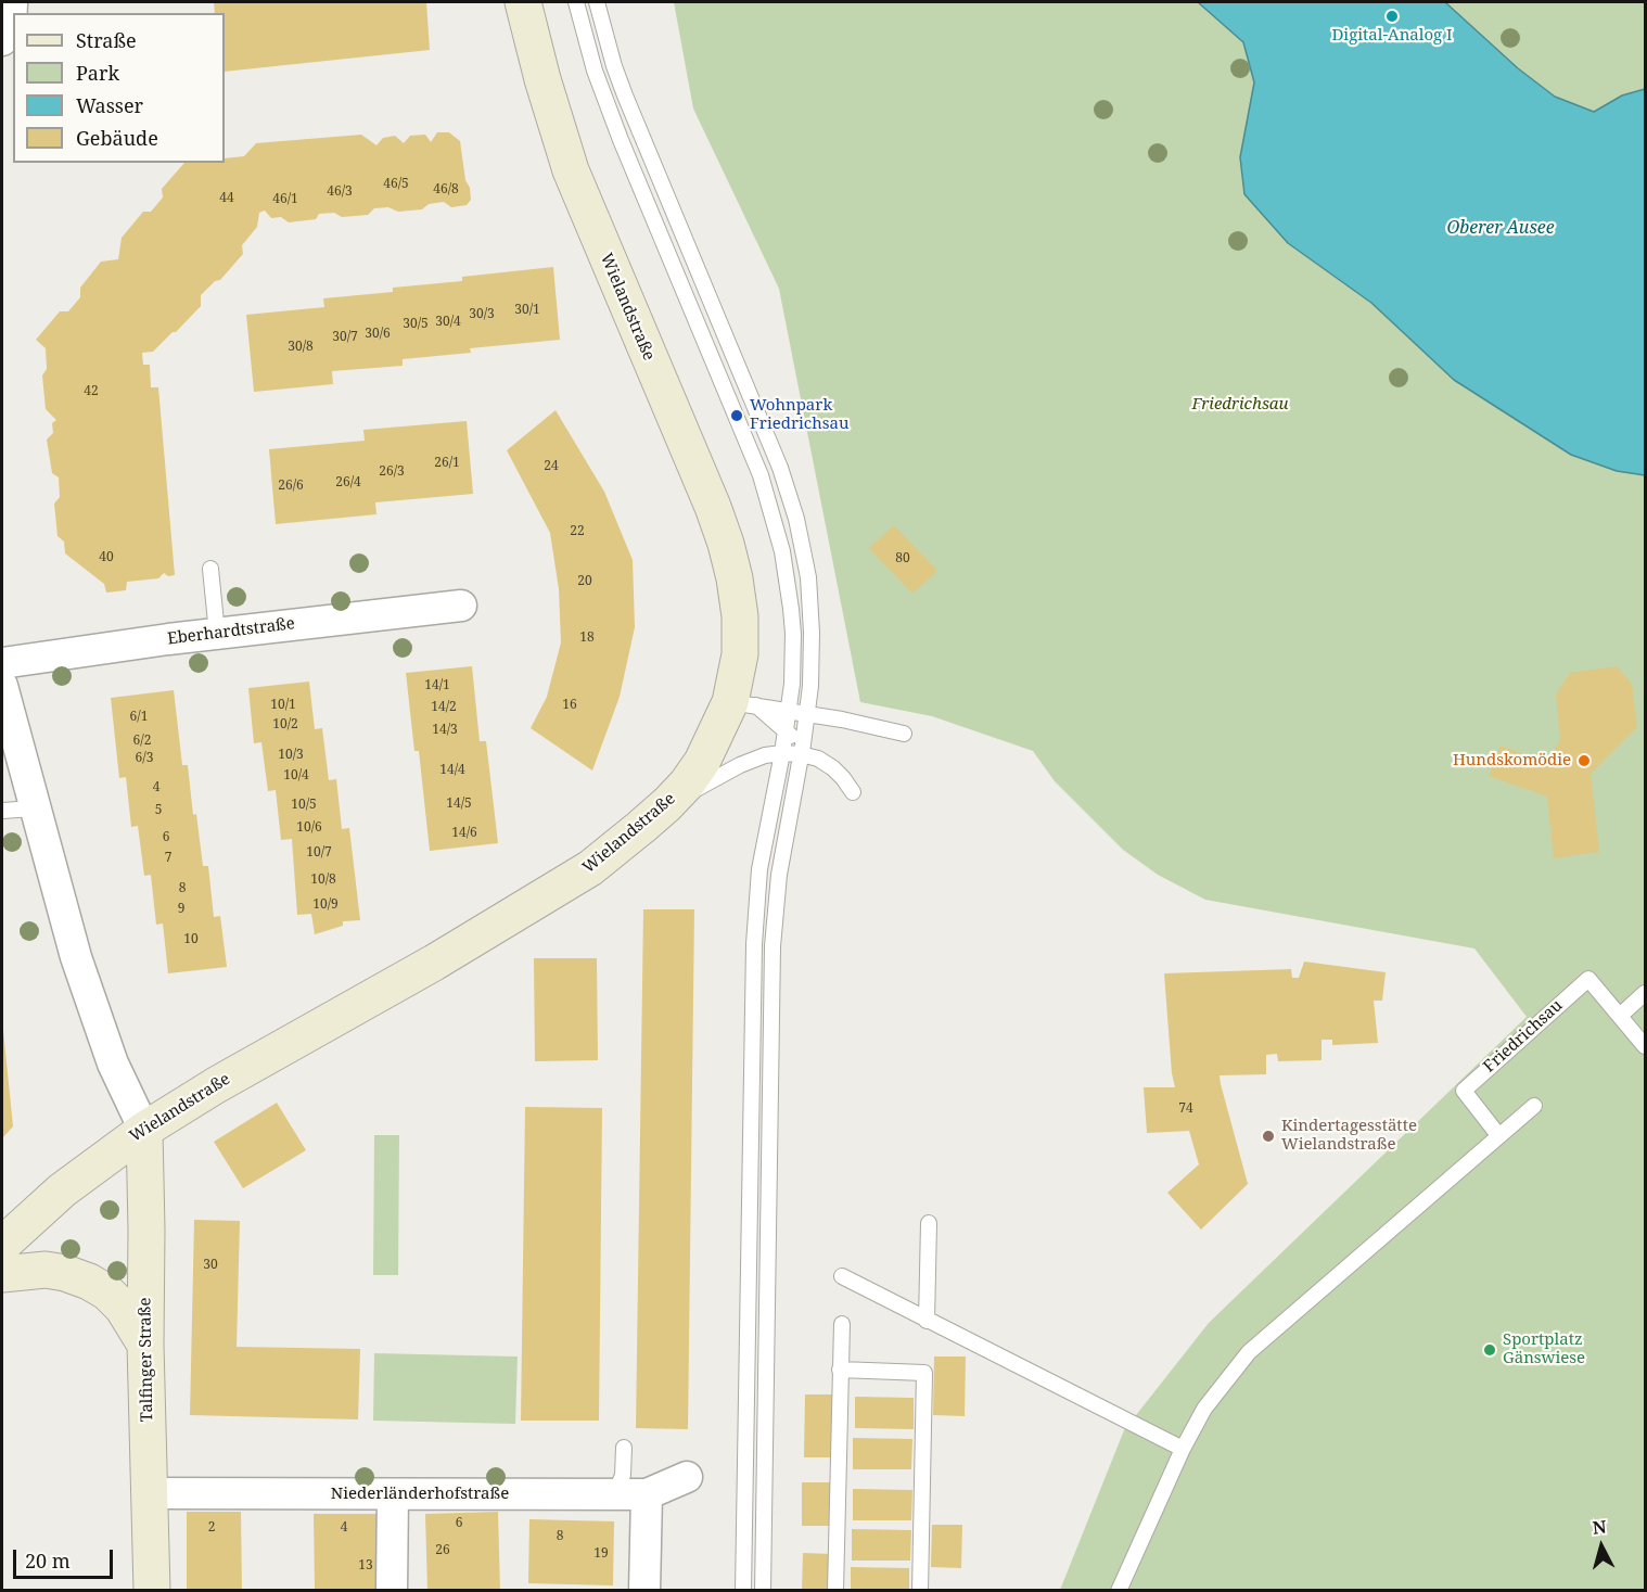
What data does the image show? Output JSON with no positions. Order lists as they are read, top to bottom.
{
  "streets": {
    "street": [
      "Wielandstraße",
      "Eberhardtstraße",
      "Talfinger Straße",
      "Niederländerhofstraße"
    ],
    "lane": ["Friedrichsau"]
  },
  "crossings": [
    ["Wielandstraße", "Talfinger Straße"],
    ["Talfinger Straße", "Niederländerhofstraße"]
  ],
  "water": ["Oberer Ausee"],
  "parks": ["Friedrichsau"],
  "places": [
    "Digital-Analog I",
    "Wohnpark Friedrichsau",
    "Hundskomödie",
    "Kindertagesstätte Wielandstraße",
    "Sportplatz Gänswiese"
  ],
  "house_numbers": [
    "46/5",
    "46/8",
    "46/3",
    "44",
    "46/1",
    "30/1",
    "30/3",
    "30/4",
    "30/5",
    "30/6",
    "30/7",
    "30/8",
    "42",
    "26/1",
    "24",
    "26/3",
    "26/4",
    "26/6",
    "22",
    "40",
    "80",
    "20",
    "18",
    "14/1",
    "10/1",
    "16",
    "14/2",
    "6/1",
    "10/2",
    "14/3",
    "6/2",
    "10/3",
    "6/3",
    "14/4",
    "10/4",
    "4",
    "14/5",
    "10/5",
    "5",
    "10/6",
    "14/6",
    "6",
    "10/7",
    "7",
    "10/8",
    "8",
    "10/9",
    "9",
    "10",
    "74",
    "30",
    "6",
    "2",
    "4",
    "8",
    "26",
    "19",
    "13"
  ],
  "legend": [
    "Straße",
    "Park",
    "Wasser",
    "Gebäude"
  ],
  "scale_bar": "20 m",
  "north": "top"
}
